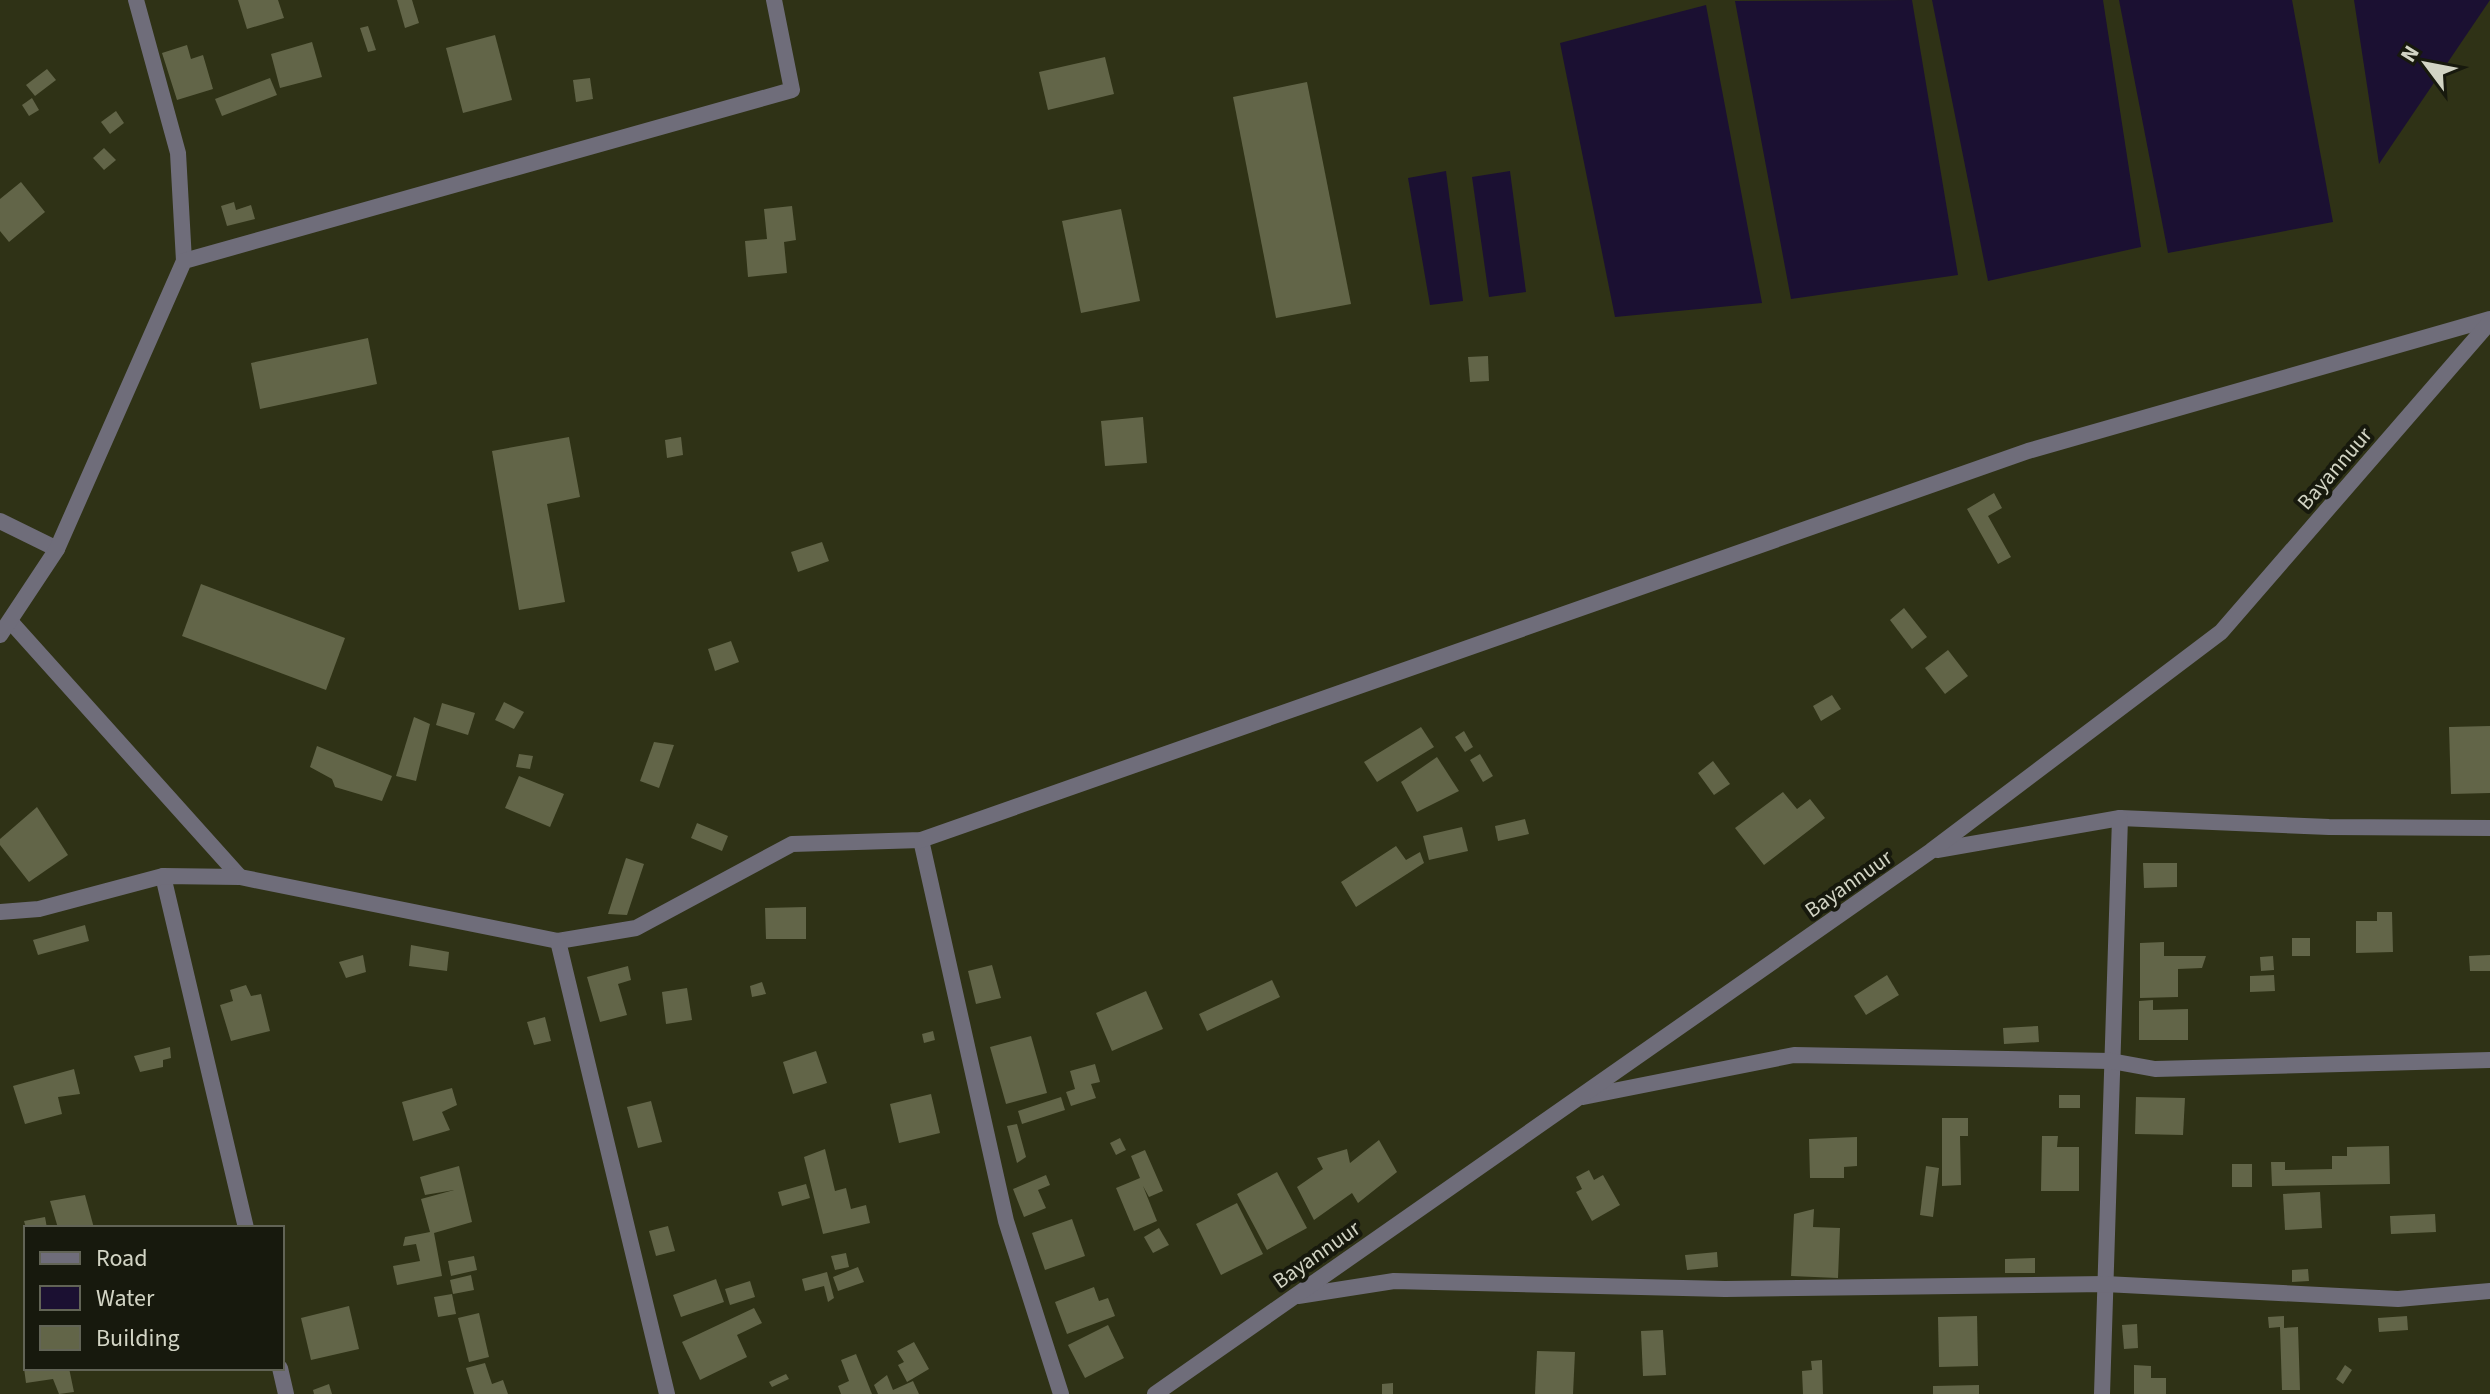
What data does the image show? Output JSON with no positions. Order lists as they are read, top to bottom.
{
  "streets": {
    "street": ["Bayannuur"]
  },
  "legend": ["Road", "Water", "Building"],
  "north": "top left"
}
